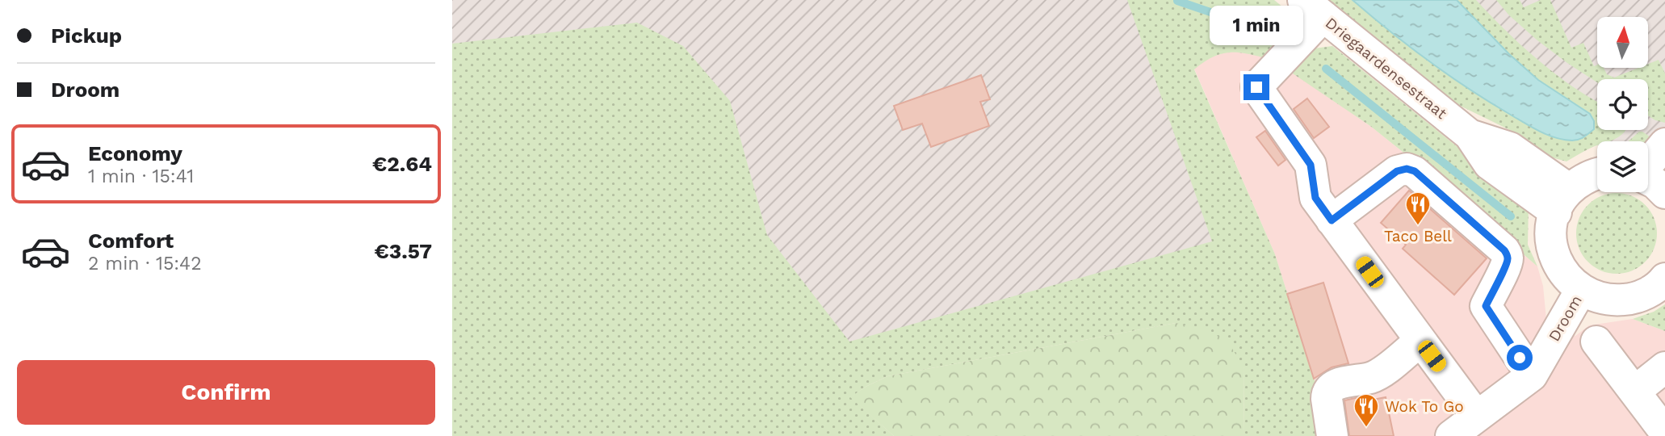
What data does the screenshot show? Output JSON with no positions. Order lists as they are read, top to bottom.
{
  "streets": {
    "street": ["Driegaardensestraat", "Droom"]
  },
  "places": {
    "restaurant": ["Taco Bell", "Wok To Go"]
  },
  "north": "top",
  "page": {
    "banner": ["Pickup", "Droom"],
    "bubble": "1 min",
    "list": [
      {
        "name": "Economy",
        "note": "1 min · 15:41",
        "value": "€2.64"
      },
      {
        "name": "Comfort",
        "note": "2 min · 15:42",
        "value": "€3.57"
      }
    ],
    "buttons": "Confirm"
  }
}
